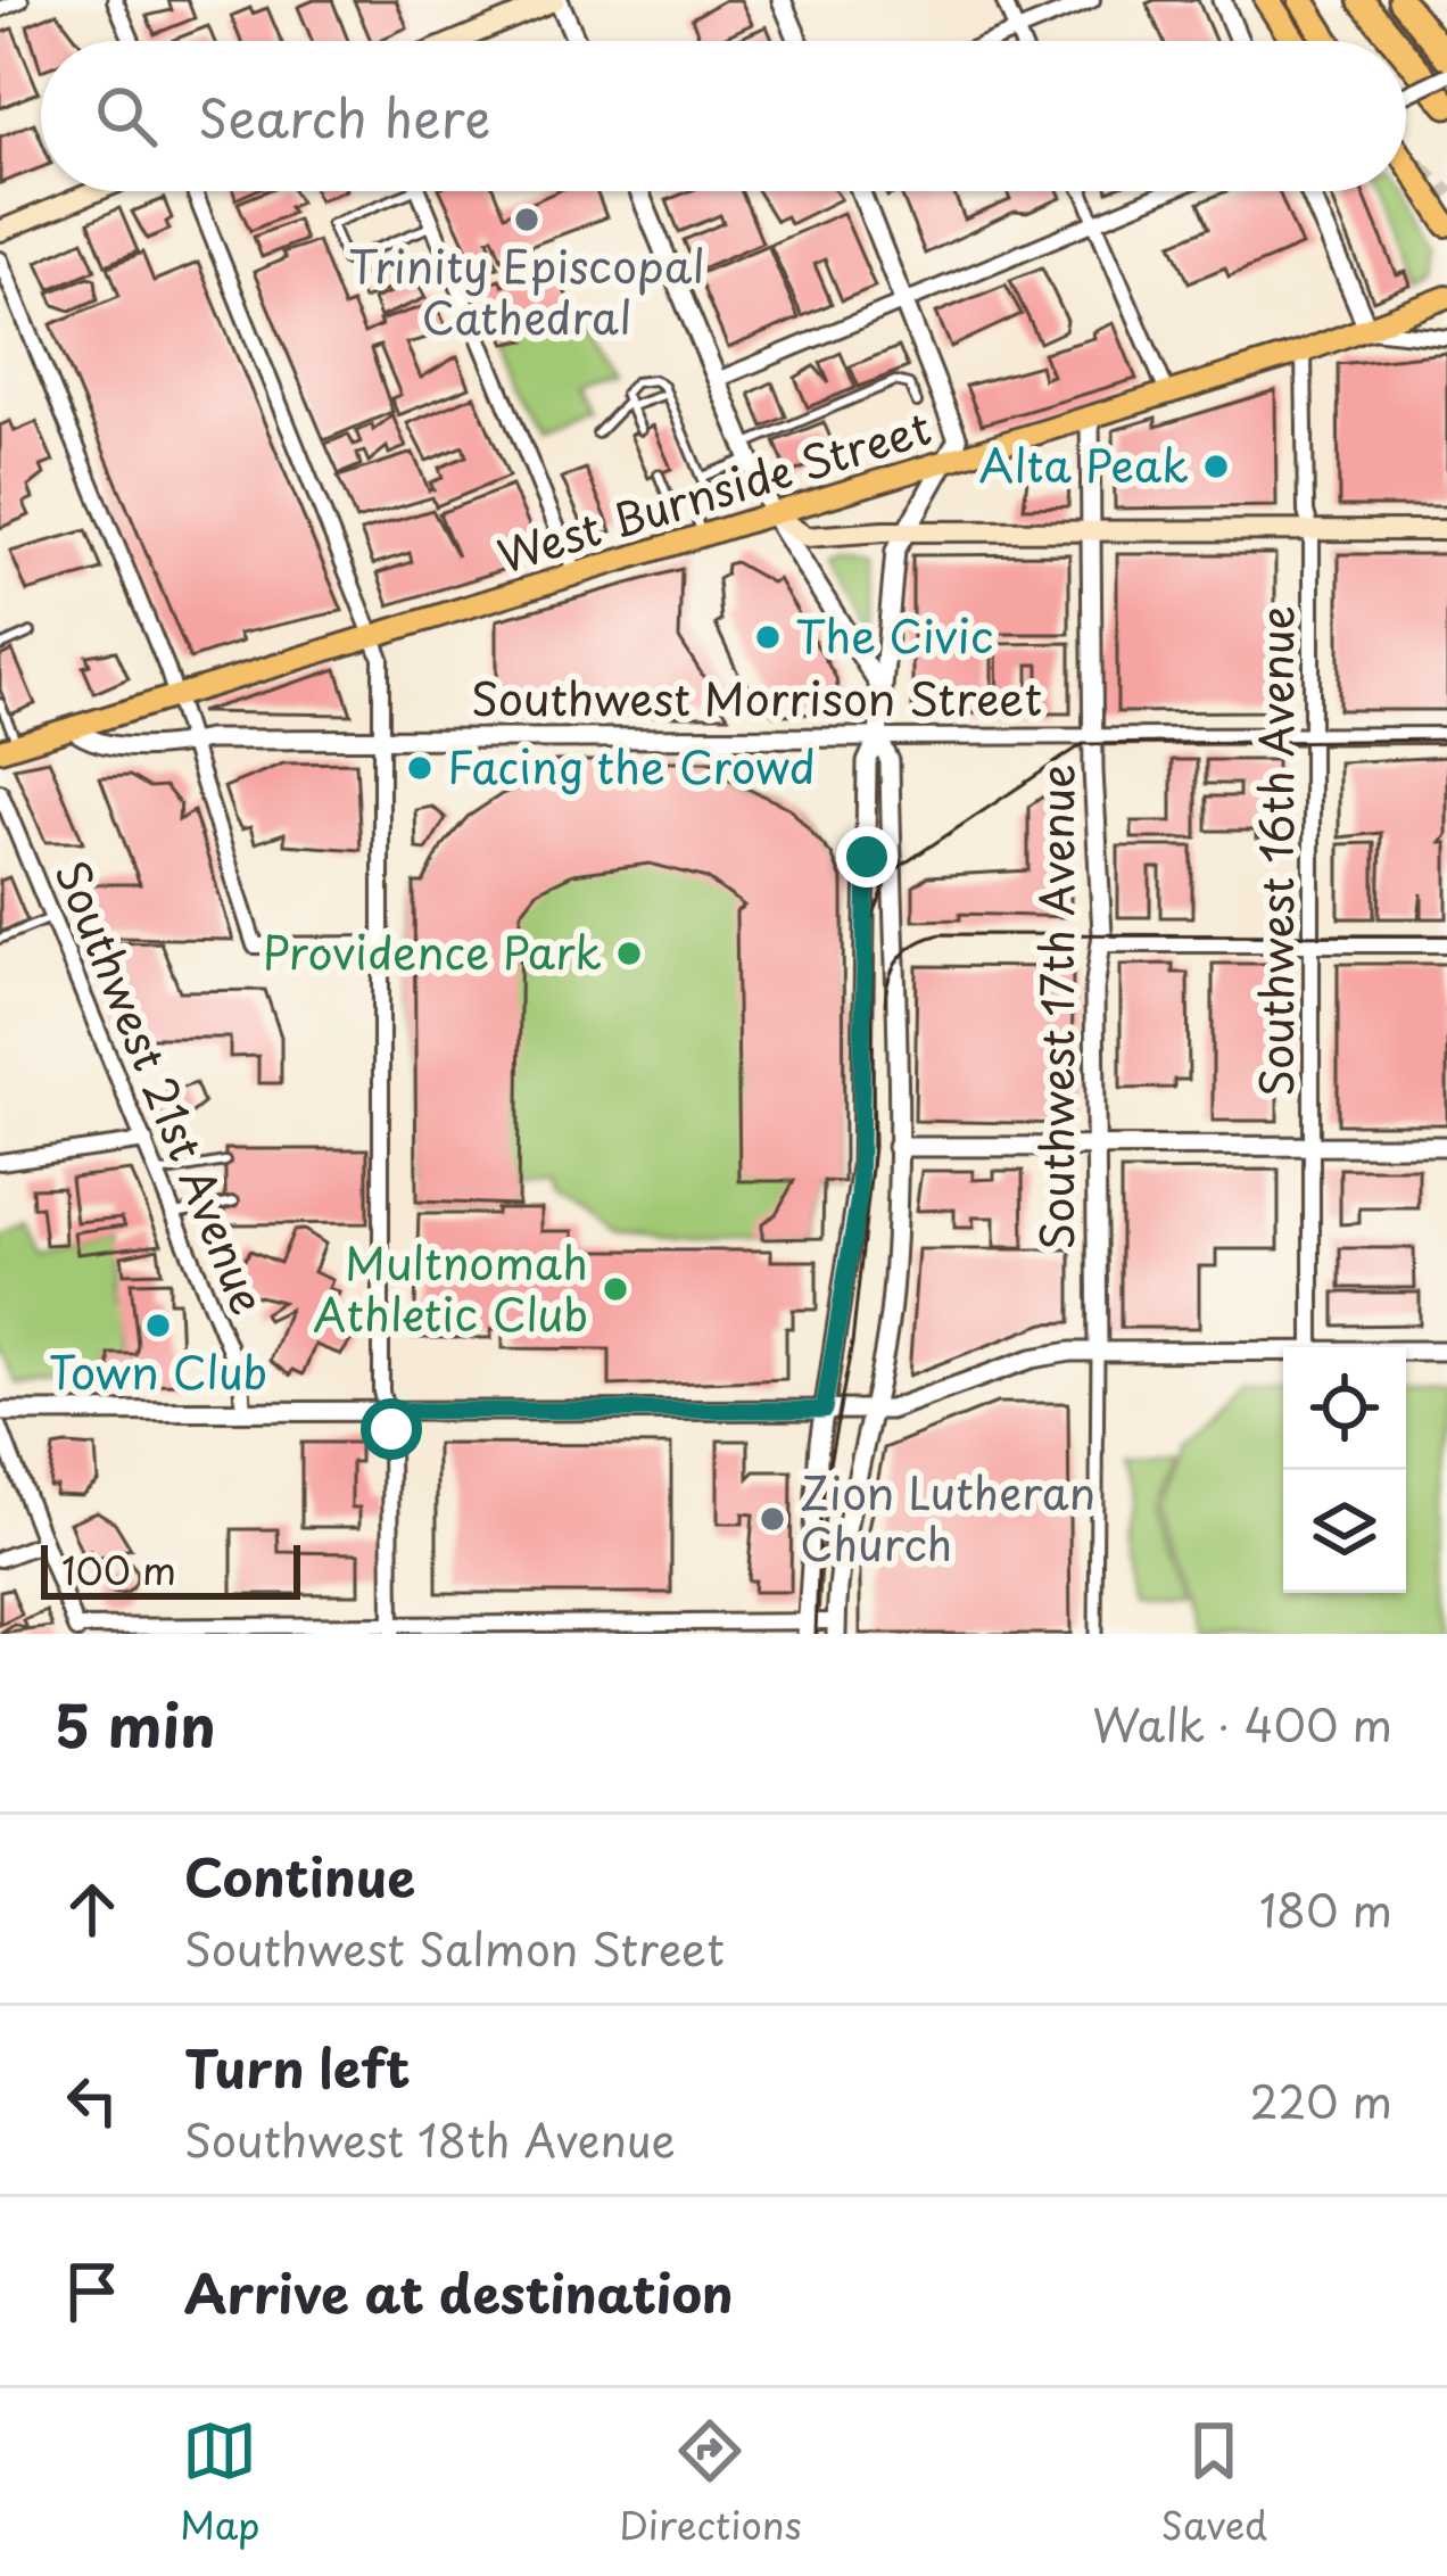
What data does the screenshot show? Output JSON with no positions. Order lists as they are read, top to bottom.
{
  "streets": {
    "main road": ["West Burnside Street"],
    "street": [
      "Southwest Morrison Street",
      "Southwest 16th Avenue",
      "Southwest 17th Avenue",
      "Southwest 21st Avenue"
    ]
  },
  "crossings": [
    ["West Burnside Street", "Southwest Morrison Street"],
    ["West Burnside Street", "Southwest 16th Avenue"],
    ["West Burnside Street", "Southwest 17th Avenue"],
    ["Southwest Morrison Street", "Southwest 16th Avenue"],
    ["Southwest Morrison Street", "Southwest 17th Avenue"]
  ],
  "places": [
    "Trinity Episcopal Cathedral",
    "Alta Peak",
    "The Civic",
    "Facing the Crowd",
    "Providence Park",
    "Multnomah Athletic Club",
    "Town Club",
    "Zion Lutheran Church"
  ],
  "scale_bar": "100 m",
  "page": {
    "search": "Search here",
    "scale": "100 m",
    "heading": ["5 min", "Walk · 400 m"],
    "list": [
      ["Continue", "Southwest Salmon Street", "180 m"],
      ["Turn left", "Southwest 18th Avenue", "220 m"],
      "Arrive at destination"
    ],
    "nav": ["Map", "Directions", "Saved"]
  }
}
